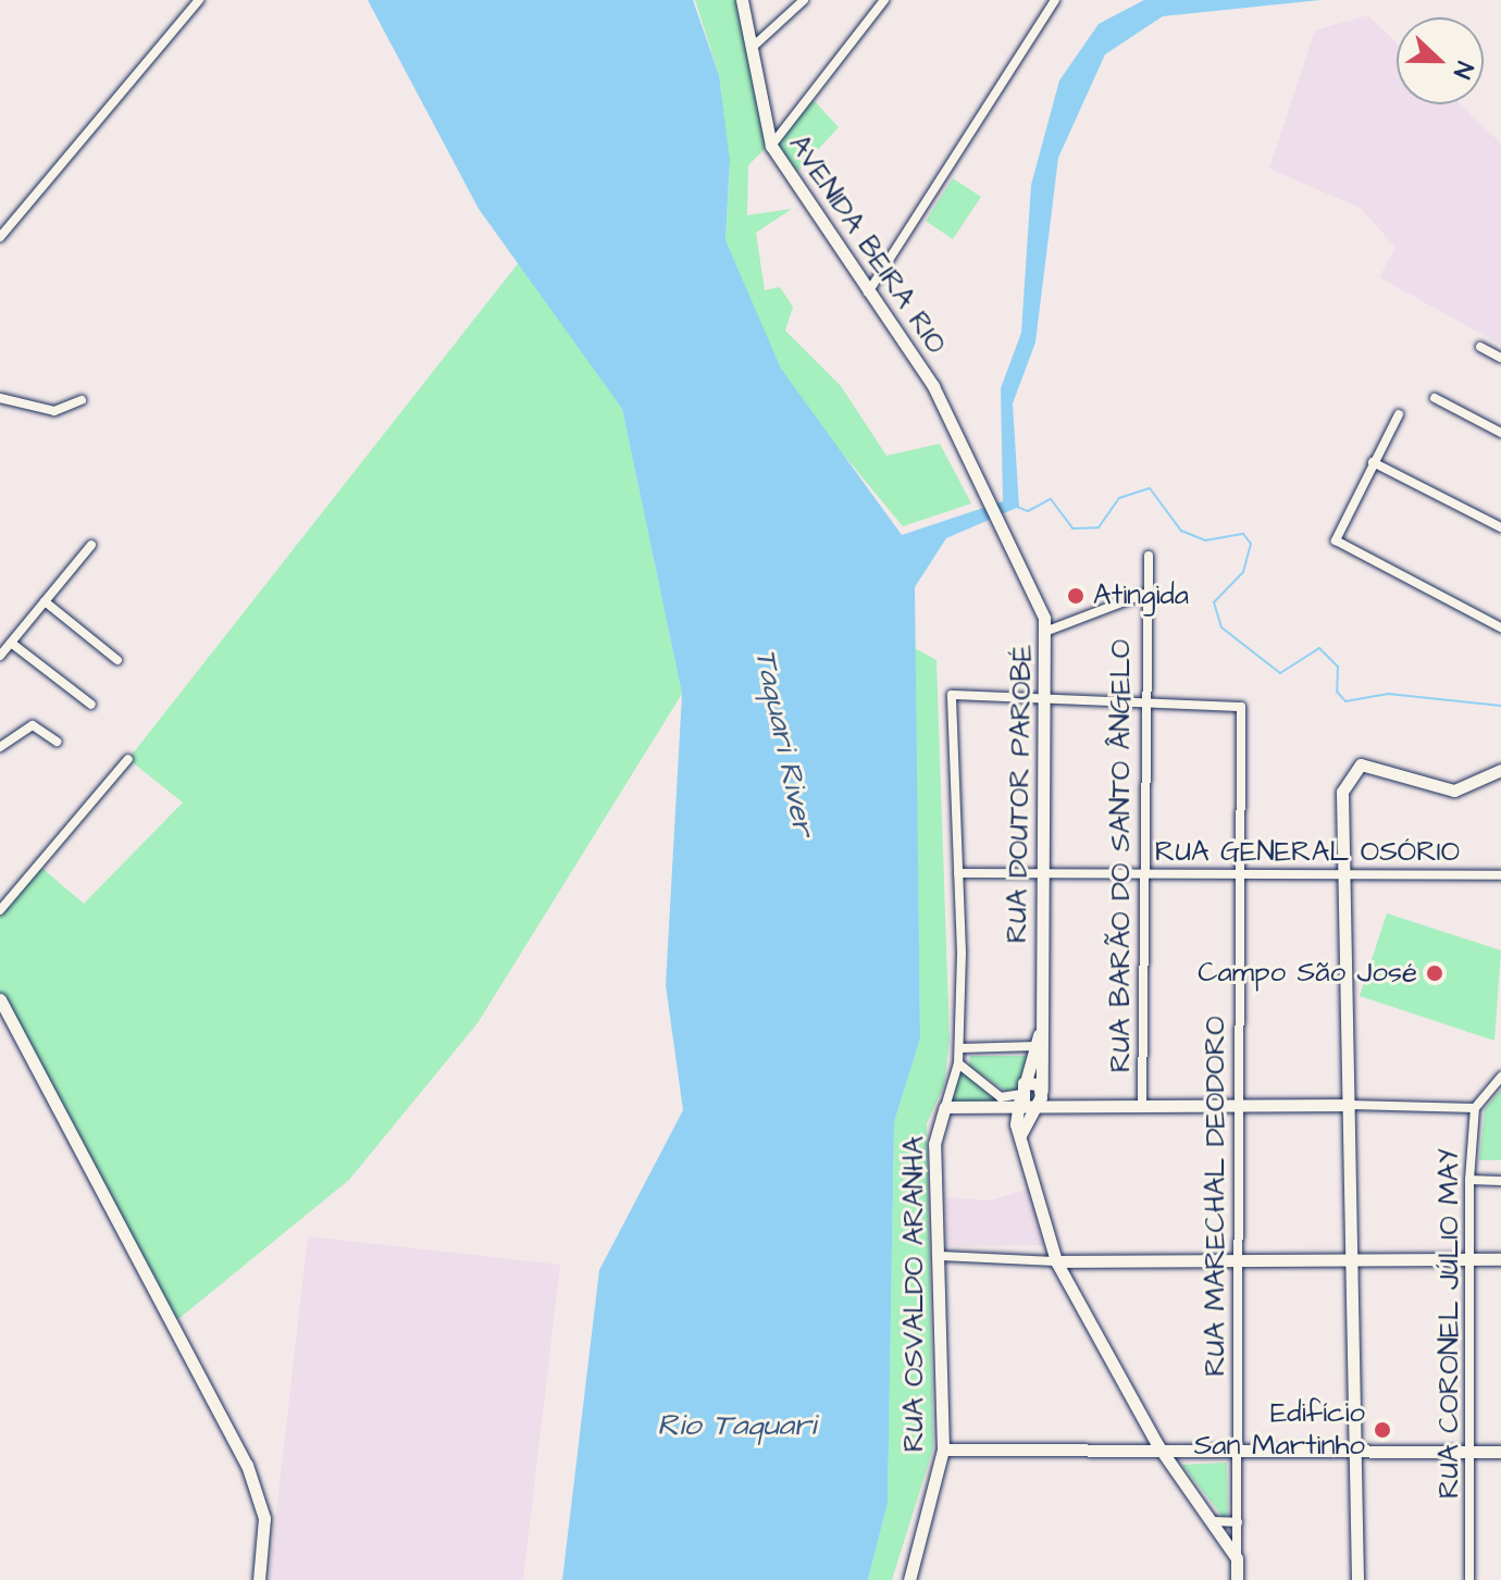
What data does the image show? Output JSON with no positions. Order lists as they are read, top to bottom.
{
  "streets": {
    "main road": [
      "AVENIDA BEIRA RIO",
      "RUA DOUTOR PAROBÉ",
      "RUA MARECHAL DEODORO",
      "RUA OSVALDO ARANHA"
    ],
    "street": ["RUA GENERAL OSÓRIO", "RUA BARÃO DO SANTO ÂNGELO", "RUA CORONEL JÚLIO MAY"]
  },
  "crossings": [
    ["AVENIDA BEIRA RIO", "RUA DOUTOR PAROBÉ"],
    ["RUA DOUTOR PAROBÉ", "RUA GENERAL OSÓRIO"],
    ["RUA DOUTOR PAROBÉ", "RUA OSVALDO ARANHA"],
    ["RUA GENERAL OSÓRIO", "RUA BARÃO DO SANTO ÂNGELO"],
    ["RUA GENERAL OSÓRIO", "RUA MARECHAL DEODORO"],
    ["RUA GENERAL OSÓRIO", "RUA OSVALDO ARANHA"],
    ["RUA BARÃO DO SANTO ÂNGELO", "RUA MARECHAL DEODORO"]
  ],
  "water": ["Taquari River", "Rio Taquari"],
  "places": ["Atingida", "Campo São José", "Edifício San Martinho"],
  "north": "right"
}
